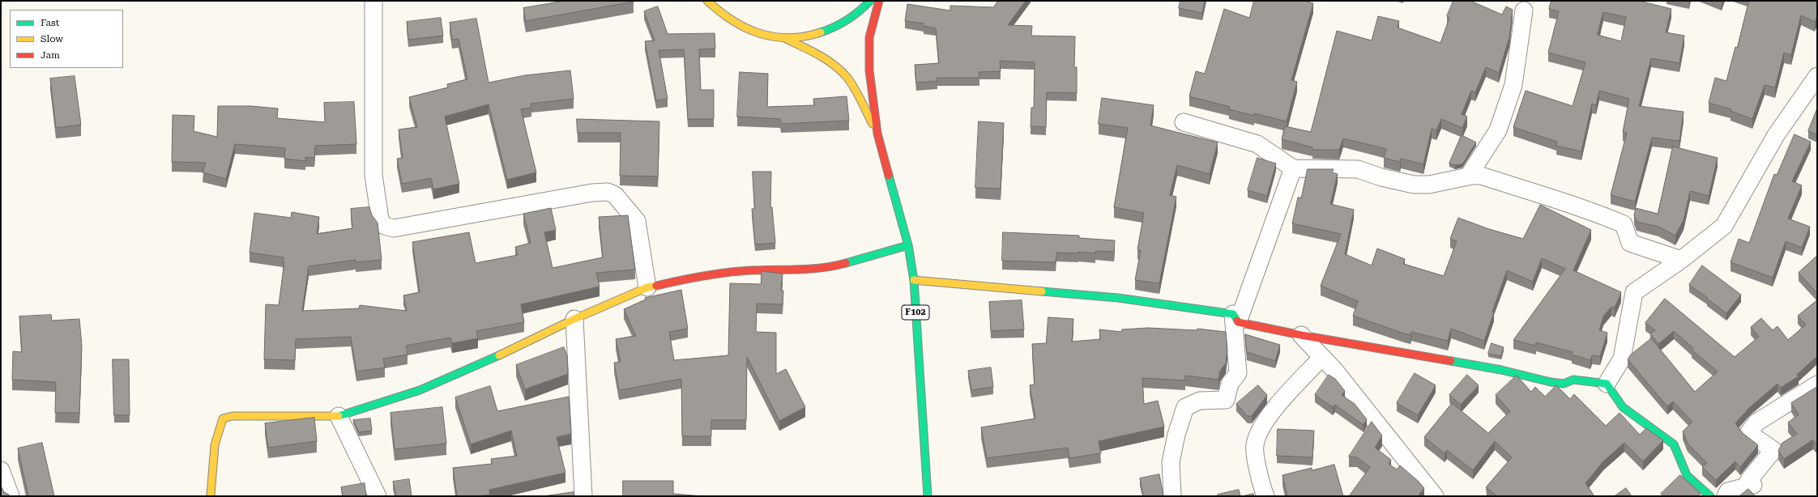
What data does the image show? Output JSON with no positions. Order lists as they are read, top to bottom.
{
  "streets": {
    "street": ["F102"]
  },
  "legend": ["Fast", "Slow", "Jam"]
}
